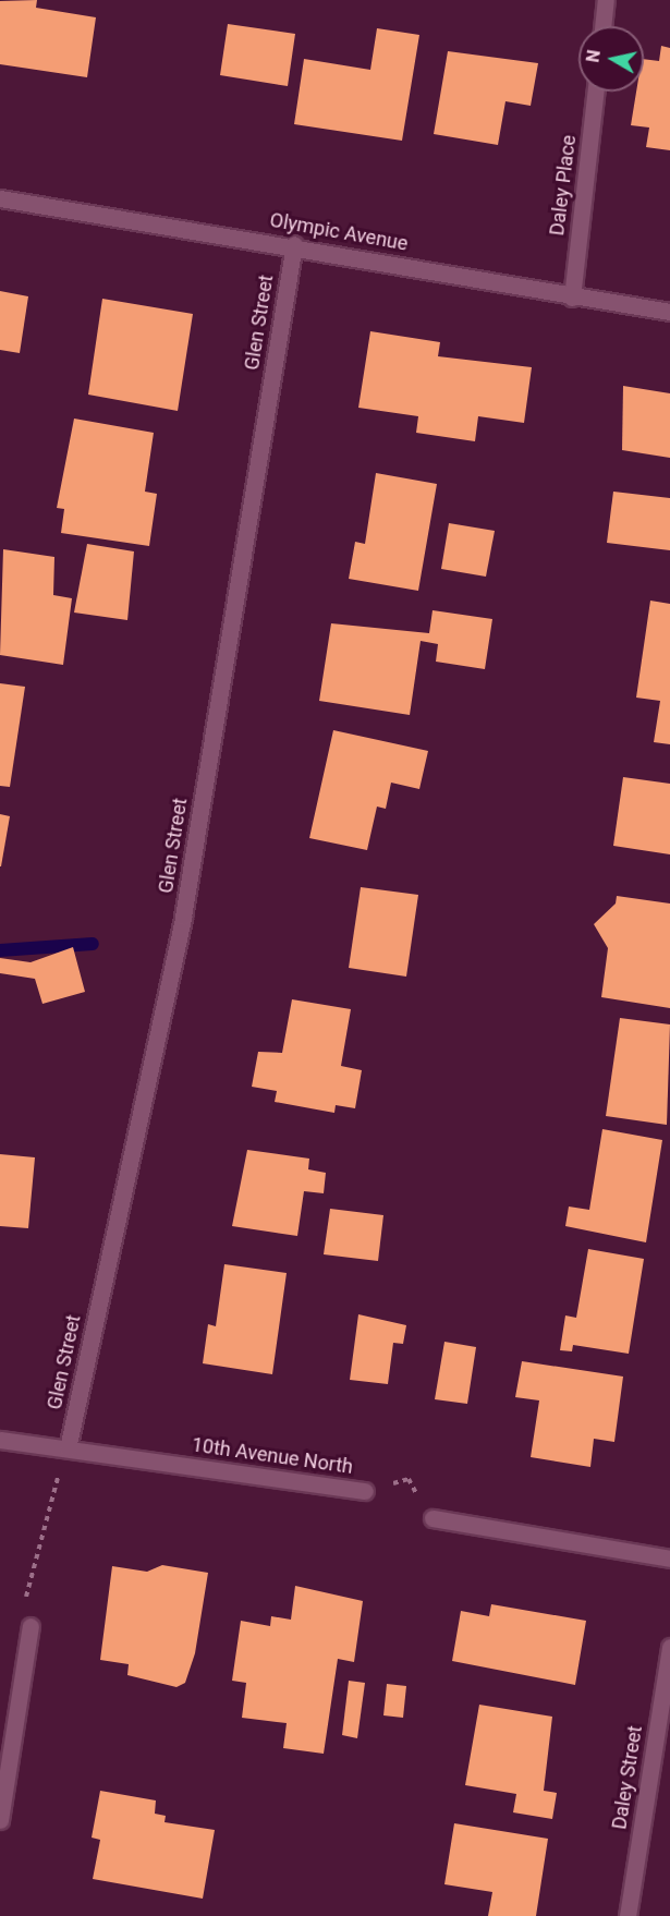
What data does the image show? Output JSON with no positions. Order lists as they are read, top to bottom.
{
  "streets": {
    "street": [
      "Daley Place",
      "Olympic Avenue",
      "Glen Street",
      "10th Avenue North",
      "Daley Street"
    ]
  },
  "crossings": [
    ["Daley Place", "Olympic Avenue"],
    ["Olympic Avenue", "Glen Street"],
    ["Glen Street", "10th Avenue North"]
  ],
  "north": "left"
}
